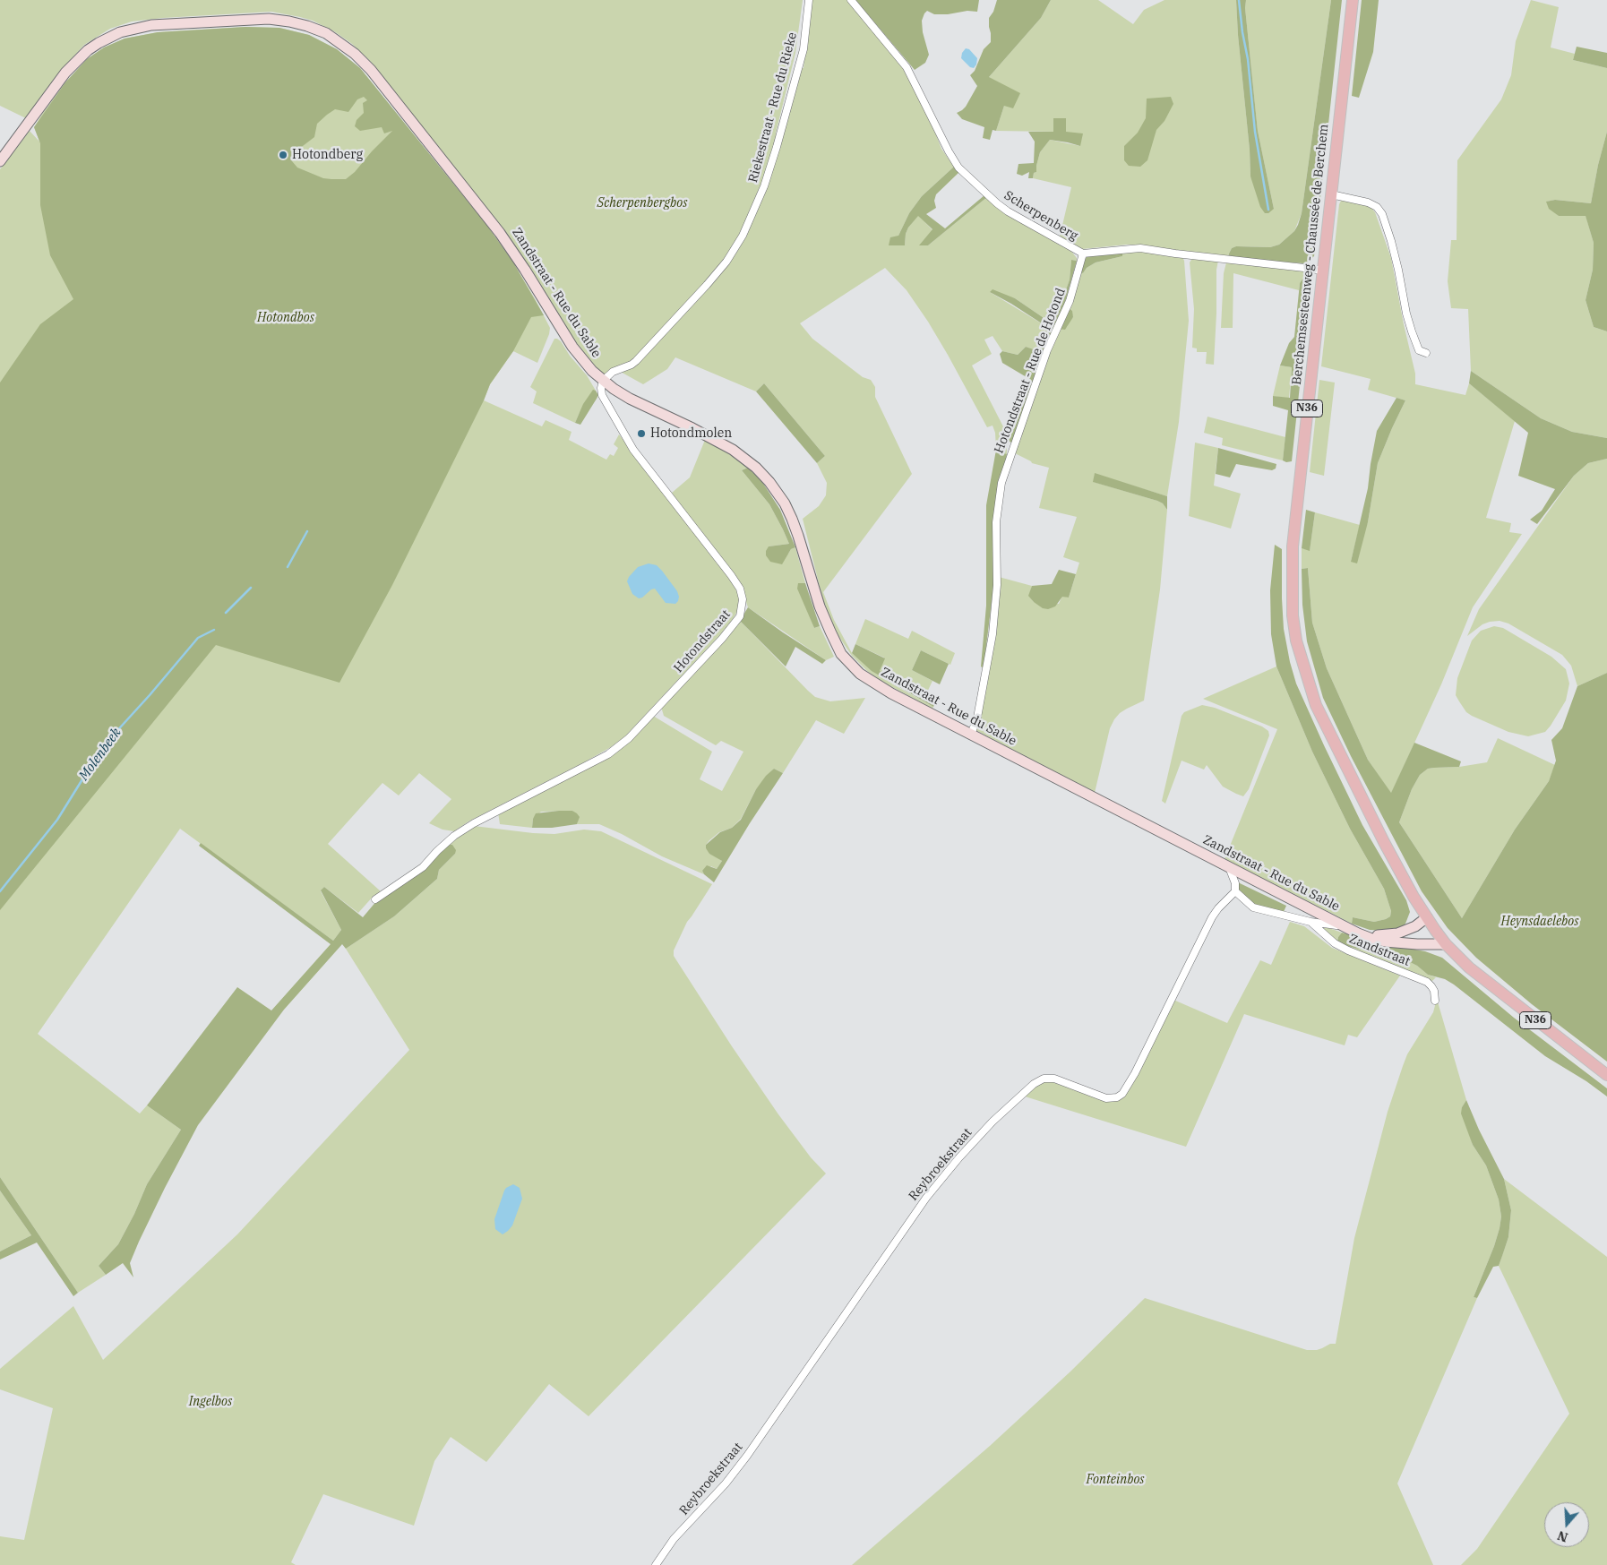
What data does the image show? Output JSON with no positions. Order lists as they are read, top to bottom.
{
  "streets": {
    "main road": ["Berchemsesteenweg - Chaussée de Berchem", "Zandstraat - Rue du Sable", "N36"],
    "street": [
      "Riekestraat - Rue du Rieke",
      "Scherpenberg",
      "Hotondstraat - Rue de Hotond",
      "Hotondstraat",
      "Zandstraat",
      "Reybroekstraat"
    ]
  },
  "crossings": [
    ["Riekestraat - Rue du Rieke", "Zandstraat - Rue du Sable"],
    ["Riekestraat - Rue du Rieke", "Hotondstraat"],
    ["Scherpenberg", "Berchemsesteenweg - Chaussée de Berchem"],
    ["Scherpenberg", "Hotondstraat - Rue de Hotond"],
    ["Berchemsesteenweg - Chaussée de Berchem", "Zandstraat - Rue du Sable"],
    ["Zandstraat - Rue du Sable", "Hotondstraat - Rue de Hotond"],
    ["Zandstraat - Rue du Sable", "Hotondstraat"],
    ["Zandstraat - Rue du Sable", "Zandstraat"],
    ["Zandstraat", "Reybroekstraat"]
  ],
  "water": ["Molenbeek"],
  "parks": [
    "Scherpenbergbos",
    "Hotondbos",
    "Heynsdaelebos",
    "Ingelbos",
    "Fonteinbos"
  ],
  "places": ["Hotondberg", "Hotondmolen"],
  "north": "bottom"
}
